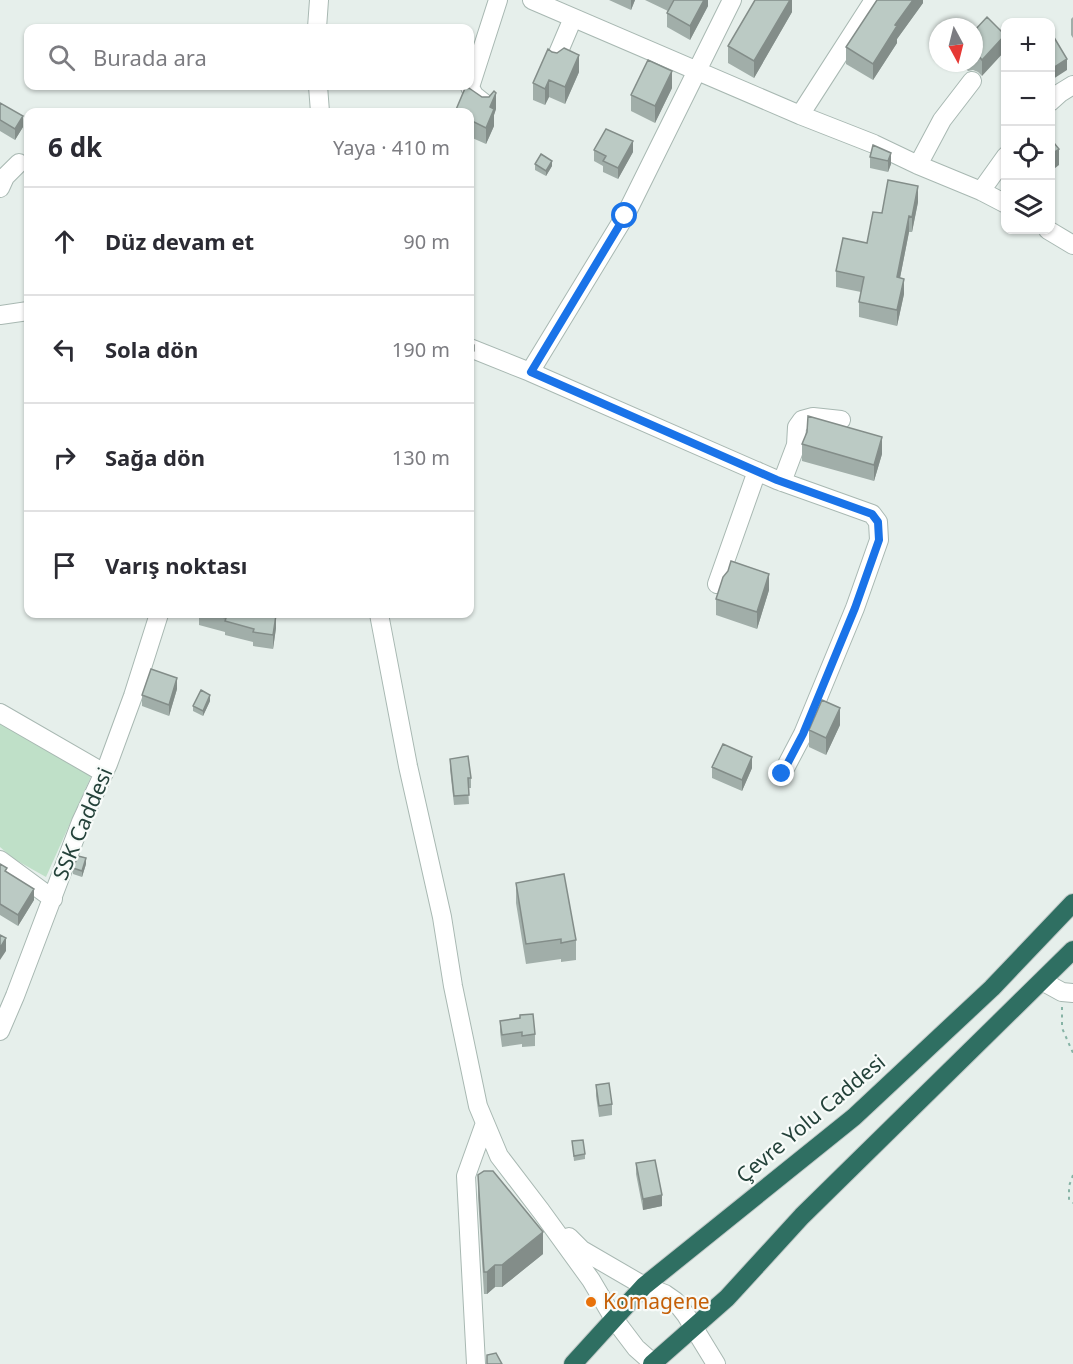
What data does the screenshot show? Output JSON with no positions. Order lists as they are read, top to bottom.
{
  "streets": {
    "highway": ["Çevre Yolu Caddesi"],
    "street": ["SSK Caddesi"]
  },
  "places": ["Komagene"],
  "north": "bottom",
  "page": {
    "map_buttons": ["+", "−"],
    "search": "Burada ara",
    "heading": ["6 dk", "Yaya · 410 m"],
    "list": [
      ["Düz devam et", "90 m"],
      ["Sola dön", "190 m"],
      ["Sağa dön", "130 m"],
      "Varış noktası"
    ]
  }
}
